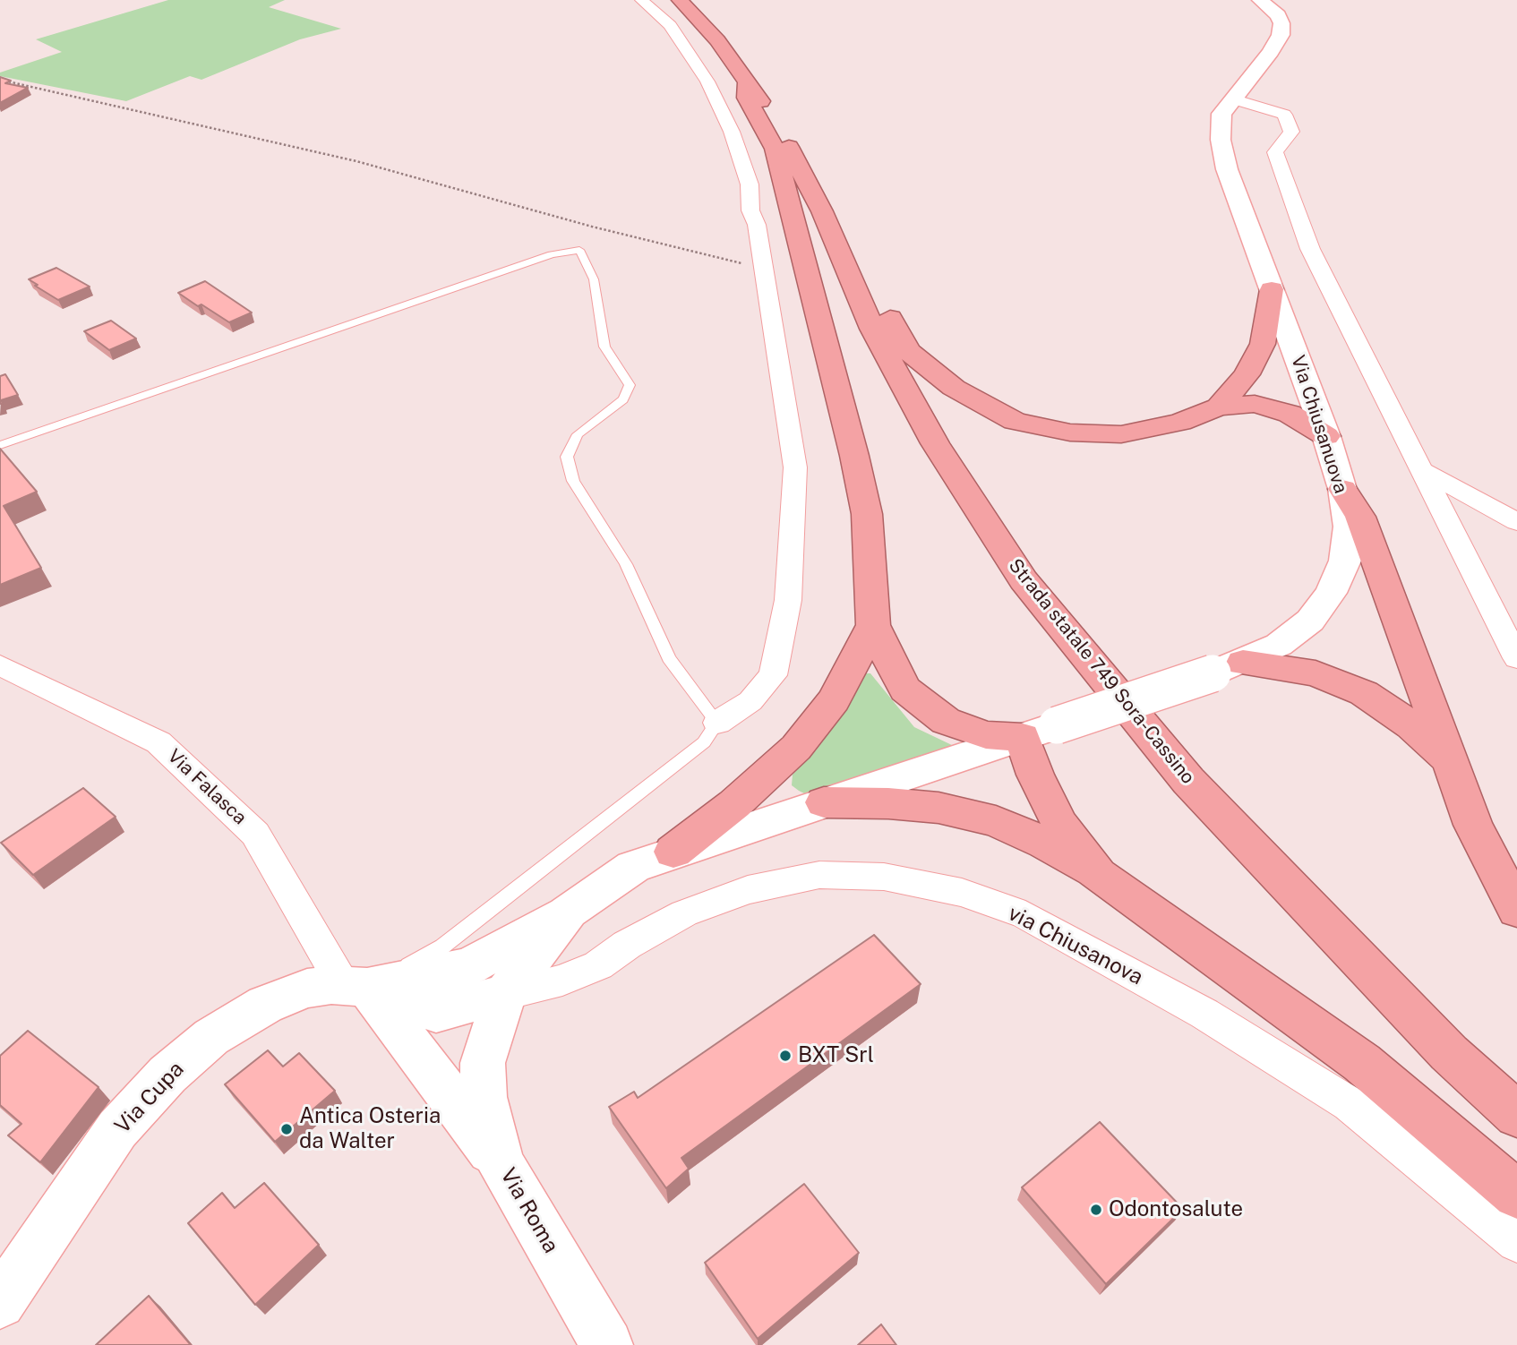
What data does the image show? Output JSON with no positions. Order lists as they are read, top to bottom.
{
  "streets": {
    "highway": ["Strada statale 749 Sora-Cassino"],
    "street": [
      "Via Chiusanuova",
      "Via Falasca",
      "via Chiusanova",
      "Via Cupa",
      "Via Roma"
    ]
  },
  "crossings": [
    ["Via Chiusanuova", "Via Cupa"],
    ["Via Chiusanuova", "Via Roma"],
    ["Via Falasca", "Via Cupa"],
    ["via Chiusanova", "Via Roma"],
    ["Via Cupa", "Via Roma"]
  ],
  "places": ["BXT Srl", "Antica Osteria da Walter", "Odontosalute"]
}
